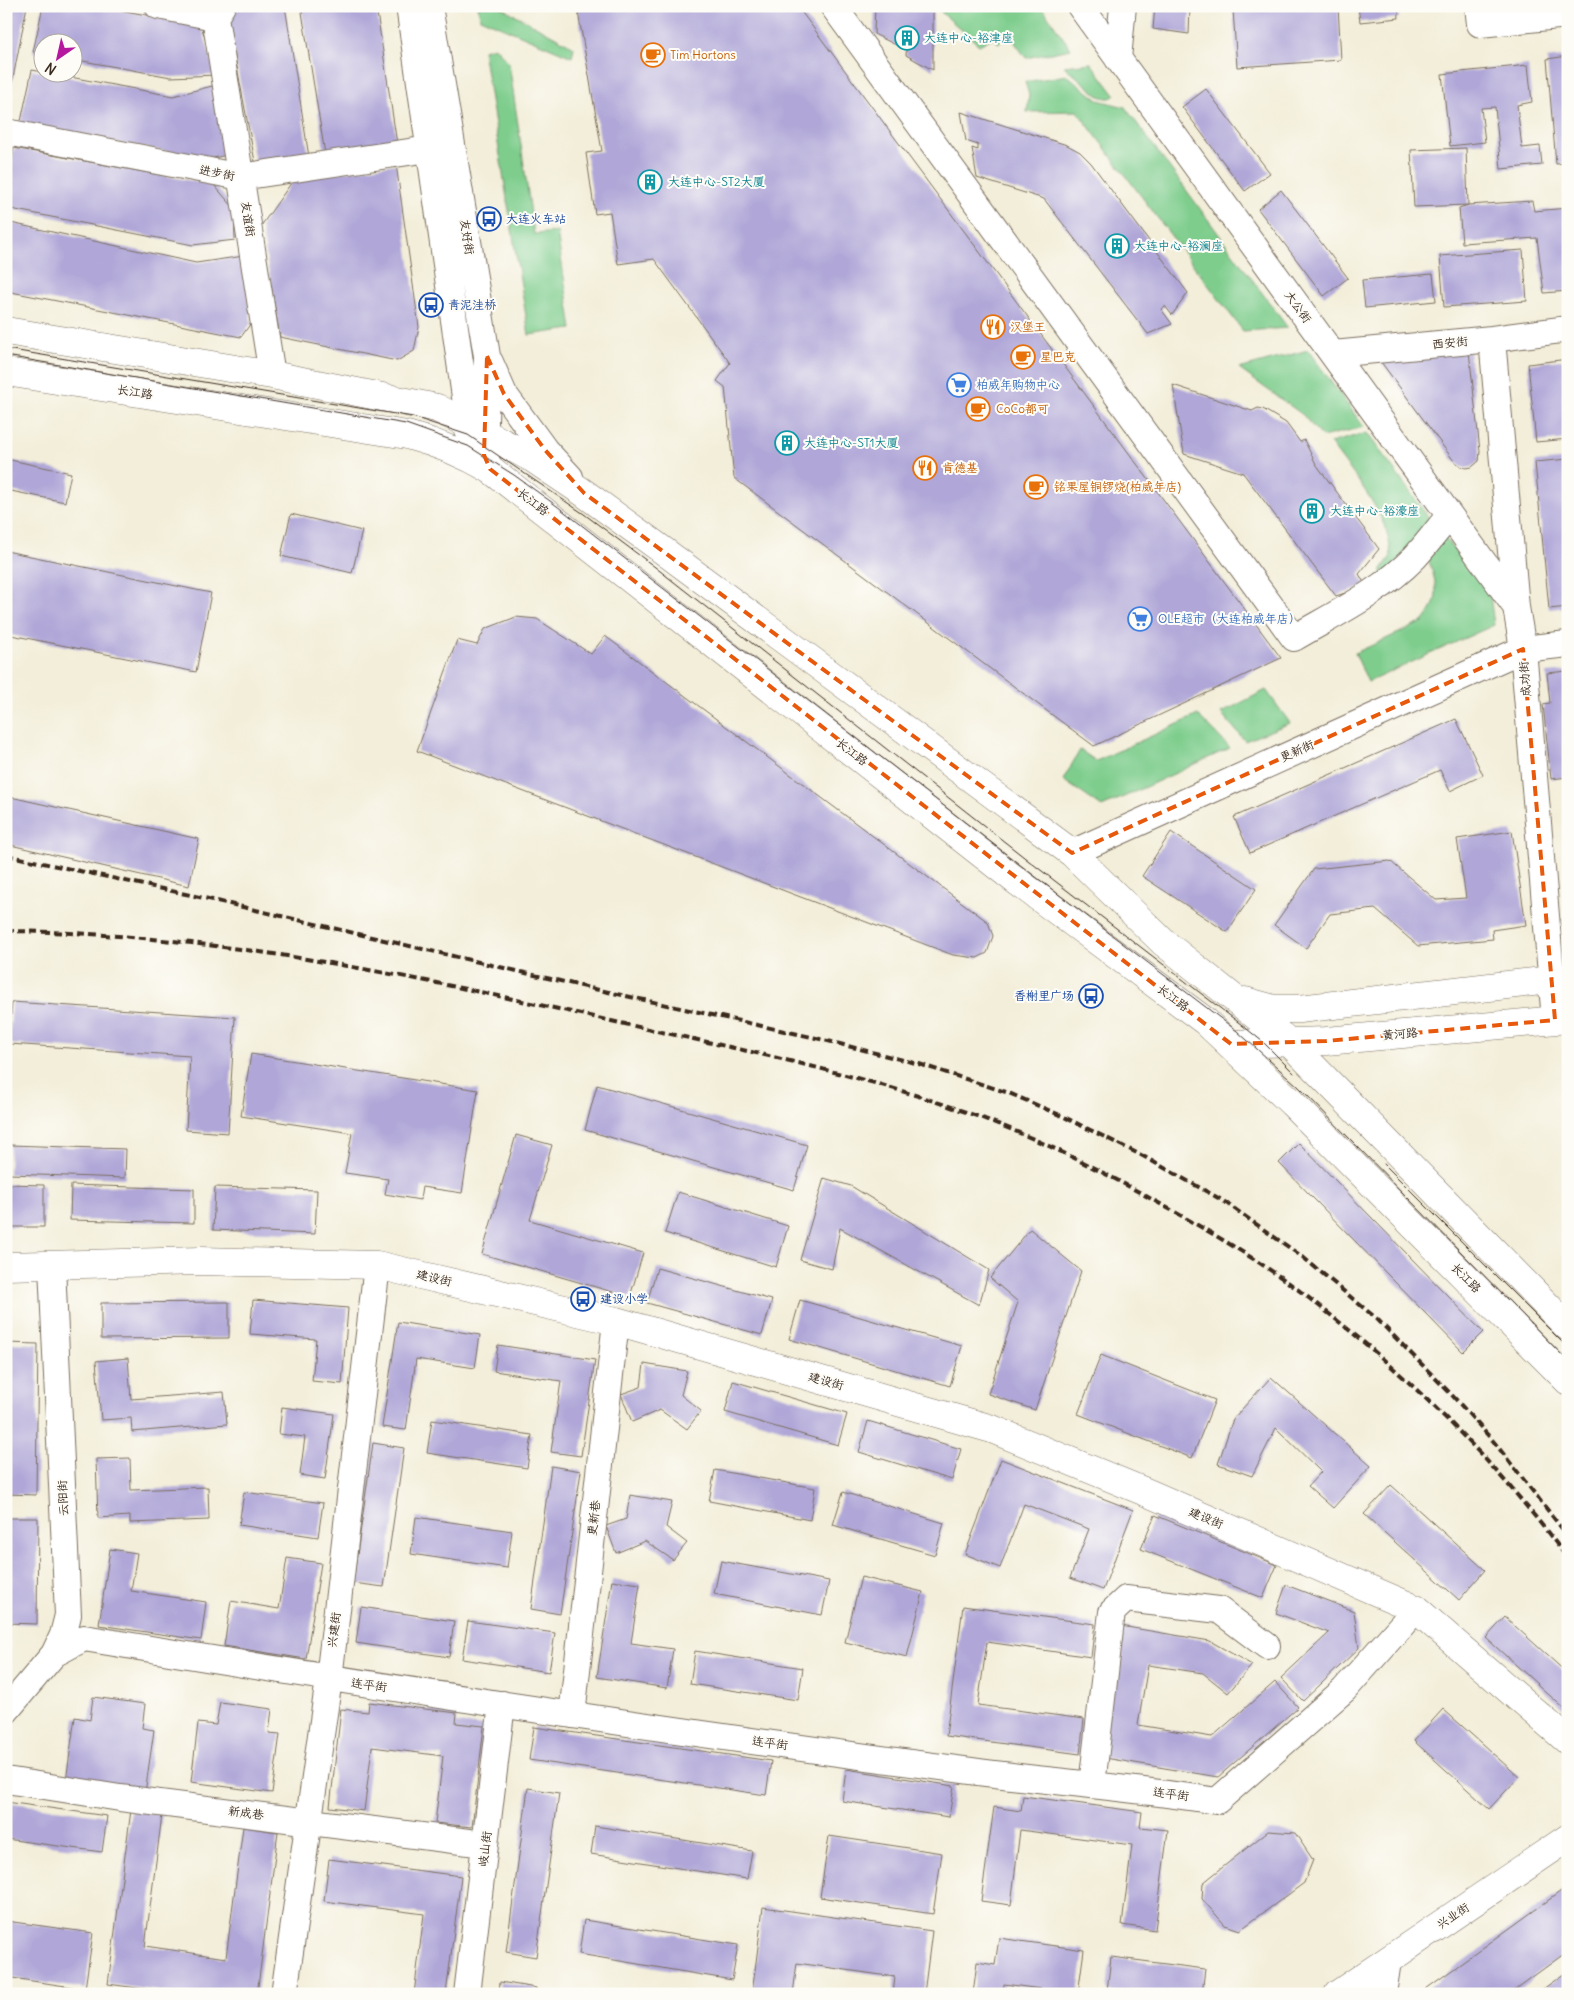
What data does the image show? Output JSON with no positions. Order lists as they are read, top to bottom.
{
  "streets": {
    "main road": [
      "长江路",
      "黄河路",
      "建设街",
      "兴业街"
    ],
    "street": [
      "进步街",
      "友谊街",
      "友好街",
      "大公街",
      "西安街",
      "成功街",
      "更新街",
      "云阳街",
      "更新巷",
      "兴建街",
      "连平街",
      "新成巷",
      "岐山街"
    ]
  },
  "crossings": [
    ["进步街", "友谊街"],
    ["进步街", "友好街"],
    ["友好街", "长江路"],
    ["大公街", "西安街"],
    ["大公街", "成功街"],
    ["西安街", "成功街"],
    ["长江路", "黄河路"],
    ["成功街", "更新街"],
    ["成功街", "黄河路"],
    ["建设街", "云阳街"],
    ["建设街", "更新巷"],
    ["建设街", "兴建街"],
    ["建设街", "连平街"],
    ["云阳街", "连平街"],
    ["更新巷", "连平街"],
    ["兴建街", "连平街"],
    ["兴建街", "新成巷"],
    ["连平街", "岐山街"],
    ["新成巷", "岐山街"]
  ],
  "places": {
    "building": [
      "大连中心-裕津座",
      "大连中心-ST2大厦",
      "大连中心-裕澜座",
      "大连中心-ST1大厦",
      "大连中心-裕濠座"
    ],
    "cafe": [
      "Tim Hortons",
      "星巴克",
      "CoCo都可",
      "铭果屋铜锣烧(柏威年店)"
    ],
    "bus stop": [
      "大连火车站",
      "青泥洼桥",
      "香榭里广场",
      "建设小学"
    ],
    "restaurant": ["汉堡王", "肯德基"],
    "supermarket": ["柏威年购物中心", "OLE超市（大连柏威年店）"]
  },
  "north": "bottom left"
}
